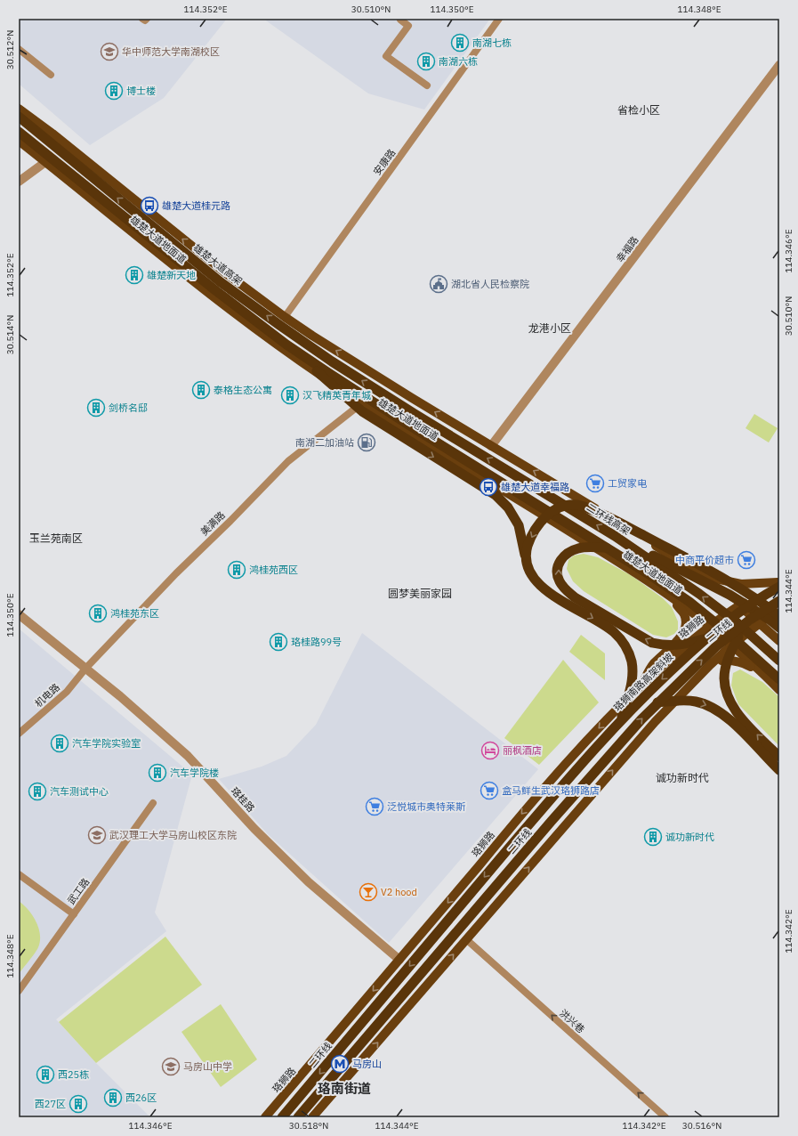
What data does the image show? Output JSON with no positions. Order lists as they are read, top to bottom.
{
  "streets": {
    "highway": [
      "雄楚大道高架",
      "二环线高架",
      "二环线",
      "珞狮南路高架斜坡"
    ],
    "main road": ["雄楚大道地面道", "珞狮路"],
    "street": [
      "安康路",
      "幸福路",
      "美满路",
      "机电路",
      "珞桂路",
      "武工路",
      "洪兴巷"
    ]
  },
  "crossings": [
    ["安康路", "雄楚大道地面道"],
    ["雄楚大道地面道", "幸福路"],
    ["雄楚大道地面道", "美满路"],
    ["雄楚大道地面道", "珞狮路"],
    ["雄楚大道高架", "二环线高架"],
    ["美满路", "机电路"],
    ["美满路", "珞桂路"],
    ["珞狮路", "珞狮南路高架斜坡"],
    ["珞狮路", "珞桂路"],
    ["二环线", "珞狮南路高架斜坡"],
    ["机电路", "珞桂路"]
  ],
  "one_way": ["珞狮南路高架斜坡", "洪兴巷"],
  "districts": [
    "省检小区",
    "龙港小区",
    "玉兰苑南区",
    "圆梦美丽家园",
    "诚功新时代",
    "珞南街道"
  ],
  "places": {
    "building": [
      "南湖七栋",
      "南湖六栋",
      "博士楼",
      "雄楚新天地",
      "泰格生态公寓",
      "汉飞精英青年城",
      "剑桥名邸",
      "鸿桂苑西区",
      "鸿桂苑东区",
      "珞桂路99号",
      "汽车学院实验室",
      "汽车学院楼",
      "汽车测试中心",
      "诚功新时代",
      "西25栋",
      "西26区",
      "西27区"
    ],
    "school or university": ["华中师范大学南湖校区", "武汉理工大学马房山校区东院", "马房山中学"],
    "bus stop": ["雄楚大道桂元路", "雄楚大道幸福路"],
    "public building": ["湖北省人民检察院"],
    "fuel station": ["南湖二加油站"],
    "supermarket": [
      "工贸家电",
      "中商平价超市",
      "盒马鲜生武汉珞狮路店",
      "泛悦城市奥特莱斯"
    ],
    "hotel": ["丽枫酒店"],
    "bar": ["V2 hood"],
    "metro station": ["马房山"]
  },
  "coordinates": [
    "114.352°E",
    "30.510°N",
    "114.350°E",
    "114.348°E",
    "30.512°N",
    "114.346°E",
    "30.514°N",
    "114.344°E",
    "114.342°E",
    "30.518°N",
    "30.516°N"
  ]
}
